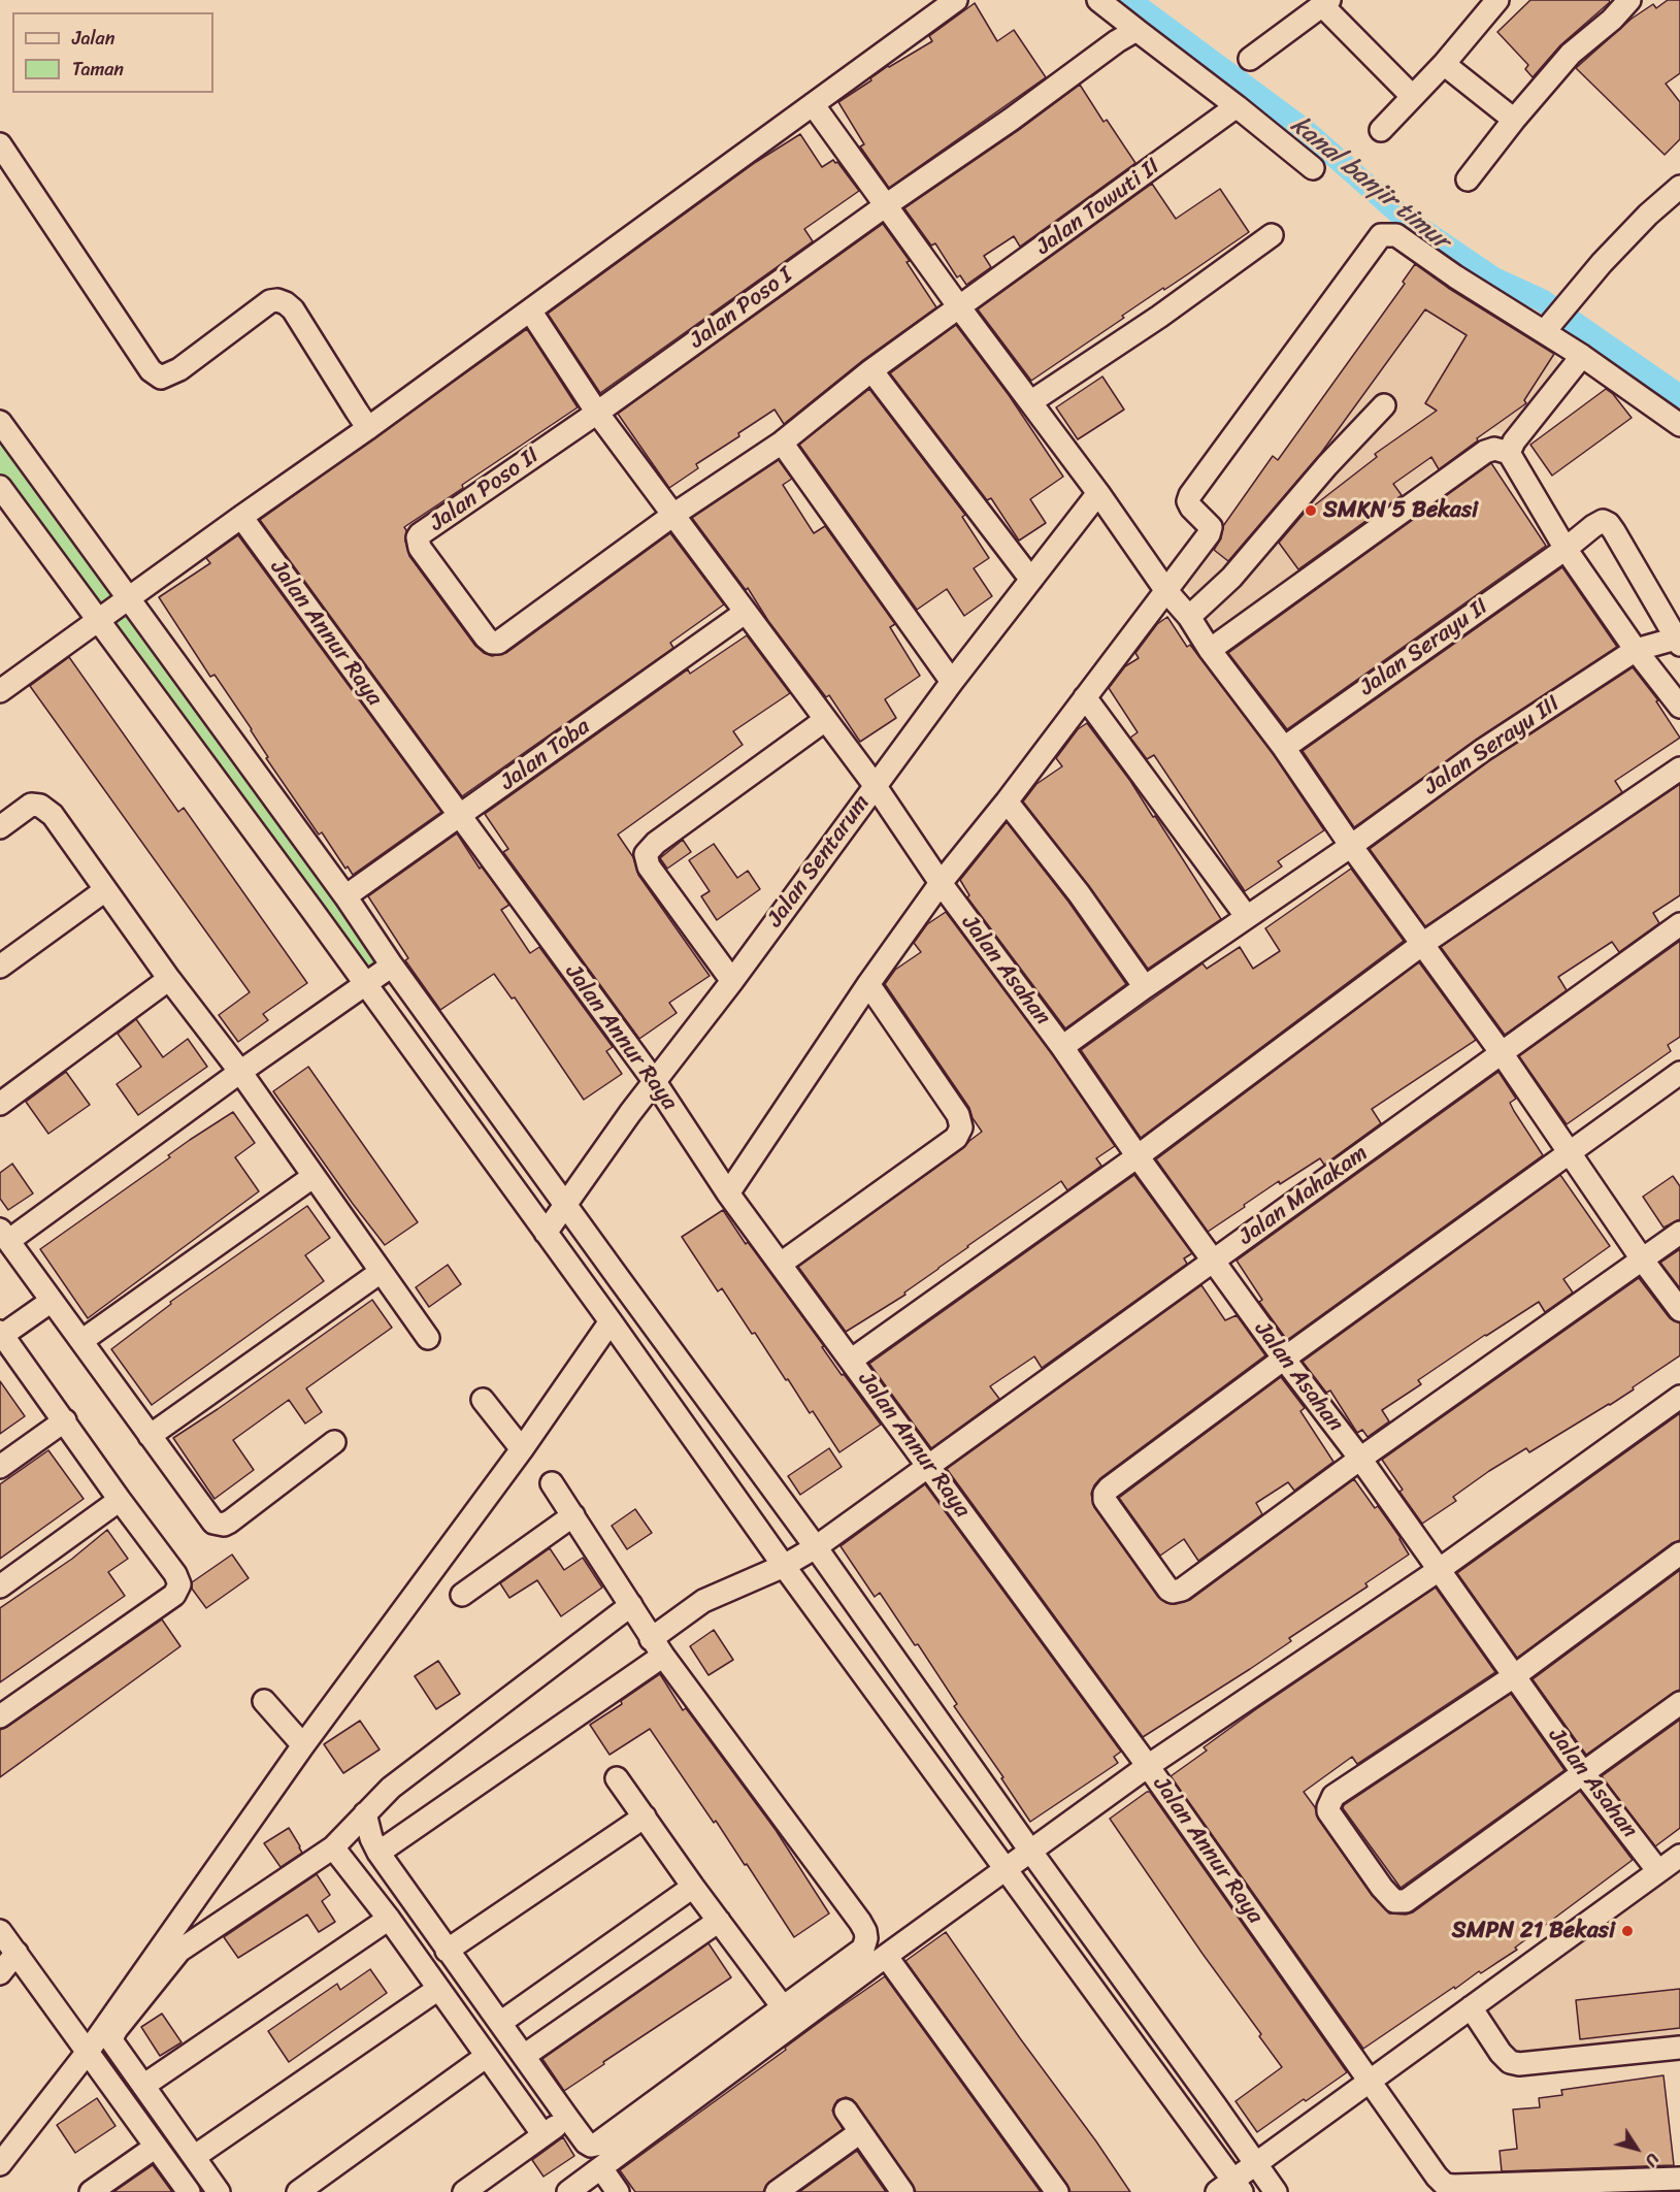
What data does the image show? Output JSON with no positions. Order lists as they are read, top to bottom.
{
  "streets": {
    "street": [
      "Jalan Towuti II",
      "Jalan Poso I",
      "Jalan Poso II",
      "Jalan Annur Raya",
      "Jalan Serayu II",
      "Jalan Serayu III",
      "Jalan Toba",
      "Jalan Sentarum",
      "Jalan Asahan",
      "Jalan Mahakam"
    ]
  },
  "crossings": [
    ["Jalan Towuti II", "Jalan Poso II"],
    ["Jalan Towuti II", "Jalan Asahan"],
    ["Jalan Poso I", "Jalan Poso II"],
    ["Jalan Poso I", "Jalan Asahan"],
    ["Jalan Poso II", "Jalan Asahan"],
    ["Jalan Annur Raya", "Jalan Toba"],
    ["Jalan Annur Raya", "Jalan Sentarum"],
    ["Jalan Annur Raya", "Jalan Mahakam"],
    ["Jalan Serayu II", "Jalan Serayu III"],
    ["Jalan Serayu III", "Jalan Asahan"],
    ["Jalan Toba", "Jalan Asahan"],
    ["Jalan Sentarum", "Jalan Asahan"],
    ["Jalan Asahan", "Jalan Mahakam"]
  ],
  "water": ["kanal banjir timur"],
  "places": ["SMKN 5 Bekasi", "SMPN 21 Bekasi"],
  "legend": ["Jalan", "Taman"],
  "north": "bottom right"
}
